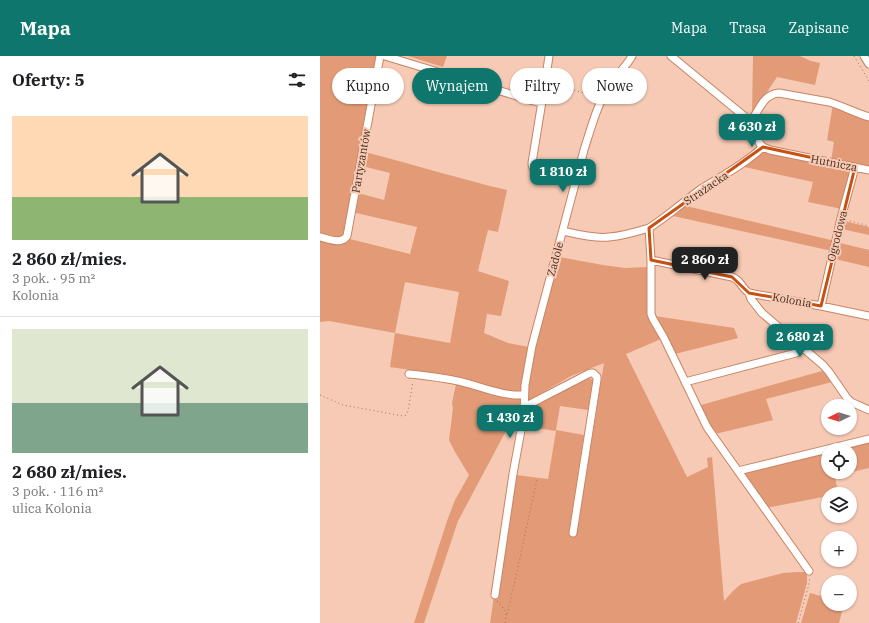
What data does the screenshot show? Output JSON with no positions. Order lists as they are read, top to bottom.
{
  "streets": {
    "street": [
      "Partyzantów",
      "Hutnicza",
      "Strażacka",
      "Ogrodowa",
      "Zadole",
      "Kolonia"
    ]
  },
  "crossings": [
    ["Hutnicza", "Strażacka"],
    ["Hutnicza", "Ogrodowa"],
    ["Ogrodowa", "Kolonia"]
  ],
  "north": "left",
  "page": {
    "header": "Mapa",
    "nav": ["Mapa", "Trasa", "Zapisane"],
    "heading": "Oferty: 5",
    "chip": [
      "Kupno",
      "Wynajem",
      "Filtry",
      "Nowe"
    ],
    "list": [
      {
        "name": "2 860 zł/mies.",
        "note": "3 pok. · 95 m² · Kolonia"
      },
      {
        "name": "2 680 zł/mies.",
        "note": "3 pok. · 116 m² · ulica Kolonia"
      }
    ],
    "price": [
      "4 630 zł",
      "1 810 zł",
      "2 860 zł",
      "2 680 zł",
      "1 430 zł"
    ],
    "map_buttons": ["+", "−"]
  }
}
